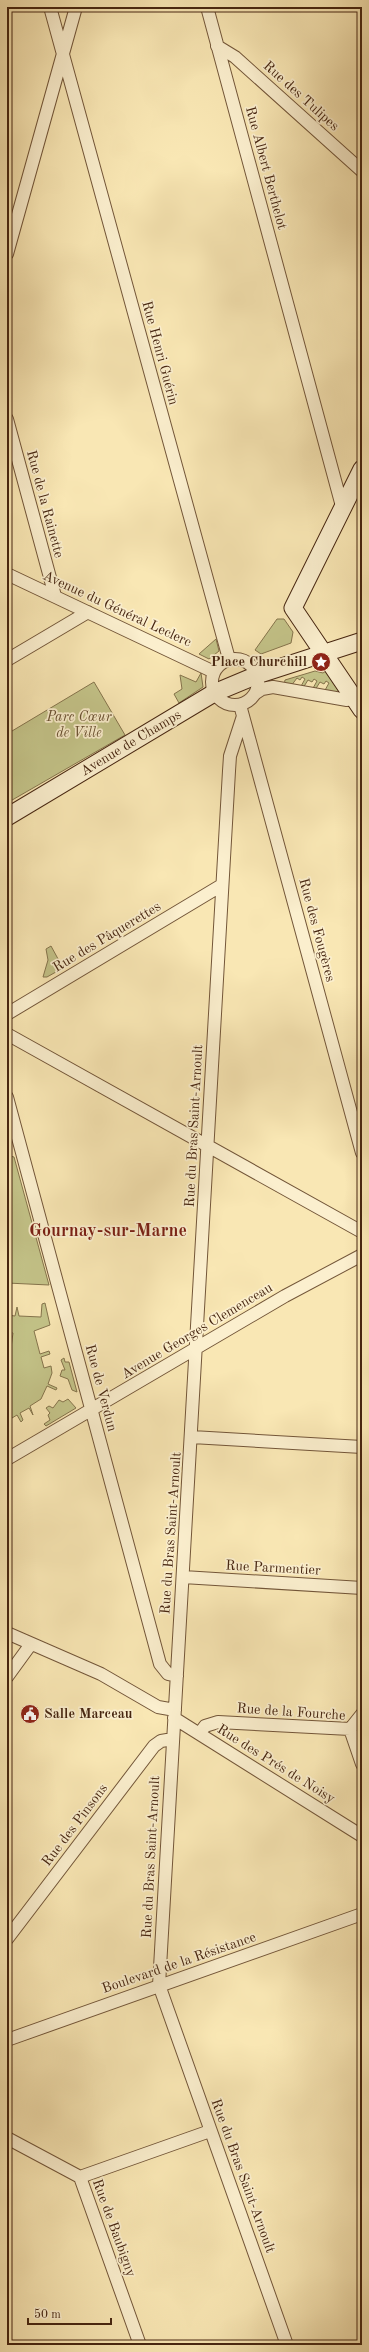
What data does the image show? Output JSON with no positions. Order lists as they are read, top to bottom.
{
  "streets": {
    "main road": ["Avenue de Champs"],
    "street": [
      "Rue des Tulipes",
      "Rue Albert Berthelot",
      "Rue Henri Guérin",
      "Rue de la Rainette",
      "Avenue du Général Leclerc",
      "Rue des Fougères",
      "Rue des Pâquerettes",
      "Rue du Bras Saint-Arnoult",
      "Avenue Georges Clemenceau",
      "Rue de Verdun",
      "Rue Parmentier",
      "Rue de la Fourche",
      "Rue des Prés de Noisy",
      "Rue des Pinsons",
      "Boulevard de la Résistance",
      "Rue de Baubigny"
    ]
  },
  "crossings": [
    ["Rue des Tulipes", "Rue Albert Berthelot"],
    ["Rue de la Rainette", "Avenue du Général Leclerc"],
    ["Rue des Fougères", "Rue du Bras Saint-Arnoult"],
    ["Rue des Pâquerettes", "Rue du Bras Saint-Arnoult"],
    ["Rue du Bras Saint-Arnoult", "Avenue Georges Clemenceau"],
    ["Rue du Bras Saint-Arnoult", "Rue de Verdun"],
    ["Rue du Bras Saint-Arnoult", "Rue Parmentier"],
    ["Rue du Bras Saint-Arnoult", "Rue des Prés de Noisy"],
    ["Rue du Bras Saint-Arnoult", "Rue des Pinsons"],
    ["Rue du Bras Saint-Arnoult", "Boulevard de la Résistance"],
    ["Avenue Georges Clemenceau", "Rue de Verdun"],
    ["Rue de la Fourche", "Rue des Prés de Noisy"]
  ],
  "districts": ["Gournay-sur-Marne"],
  "parks": ["Parc Cœur de Ville"],
  "places": {
    "place": ["Place Churchill"],
    "public building": ["Salle Marceau"]
  },
  "scale_bar": "50 m"
}
